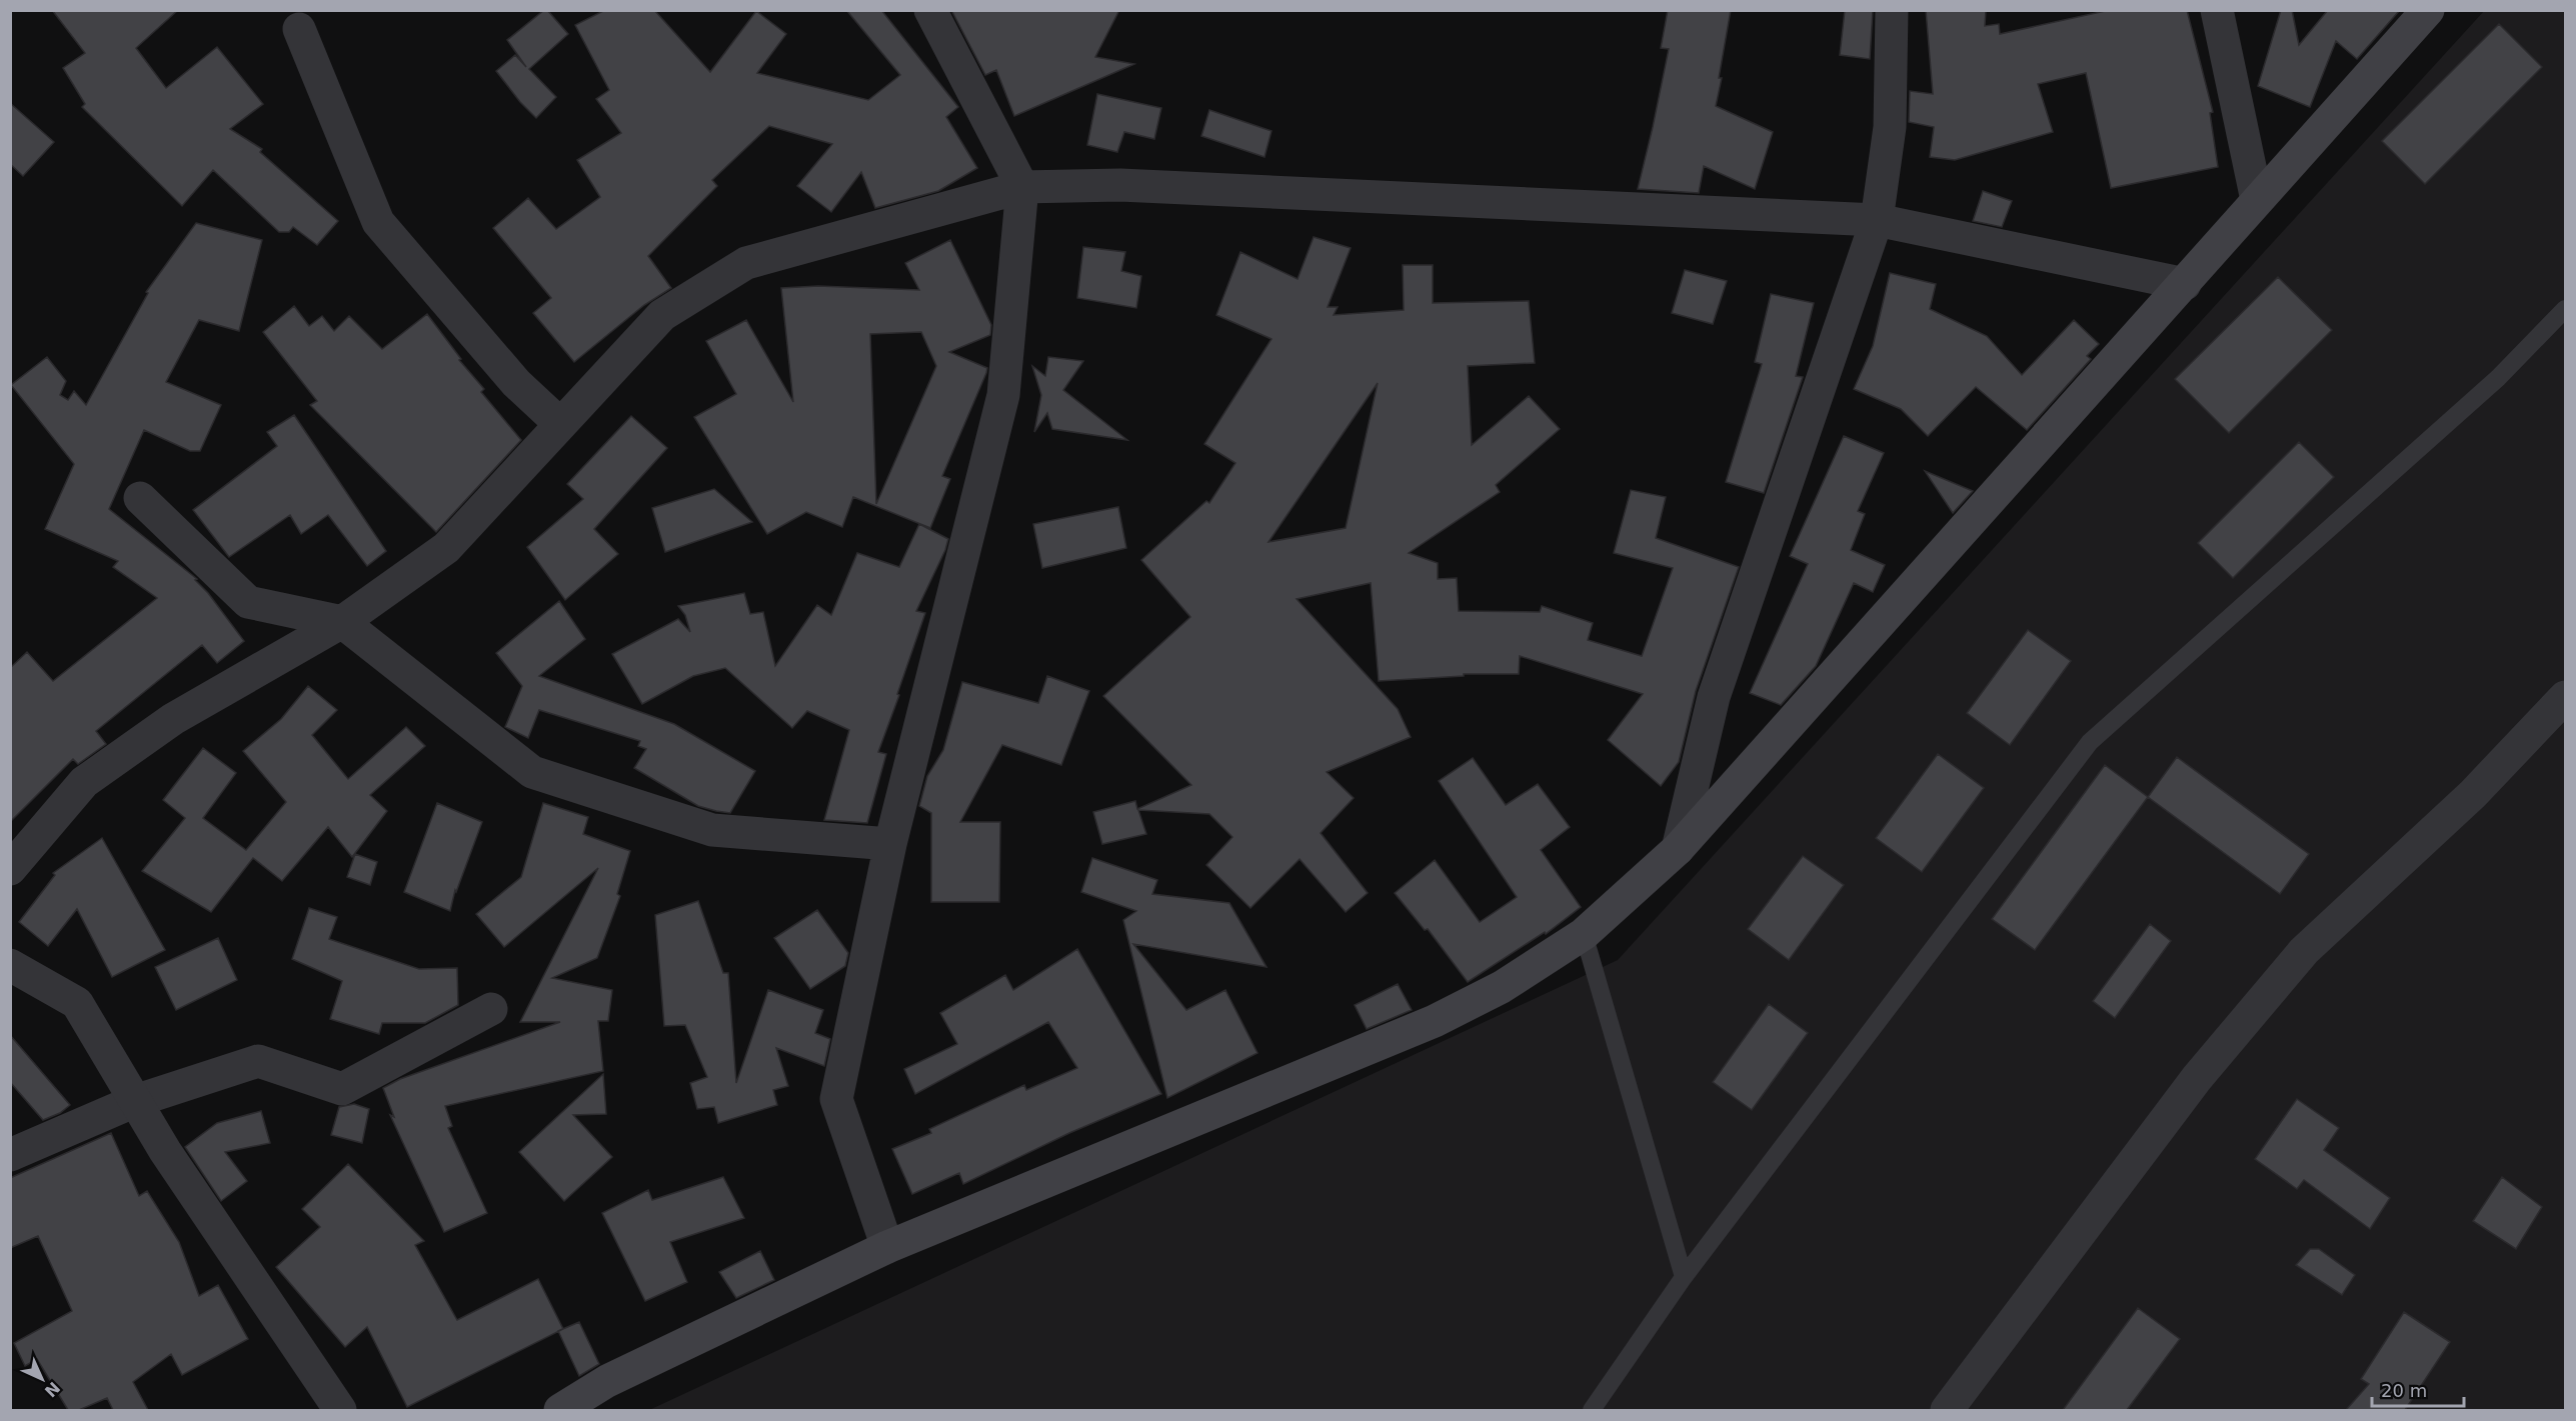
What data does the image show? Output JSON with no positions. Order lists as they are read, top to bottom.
{
  "scale_bar": "20 m",
  "north": "bottom right"
}
